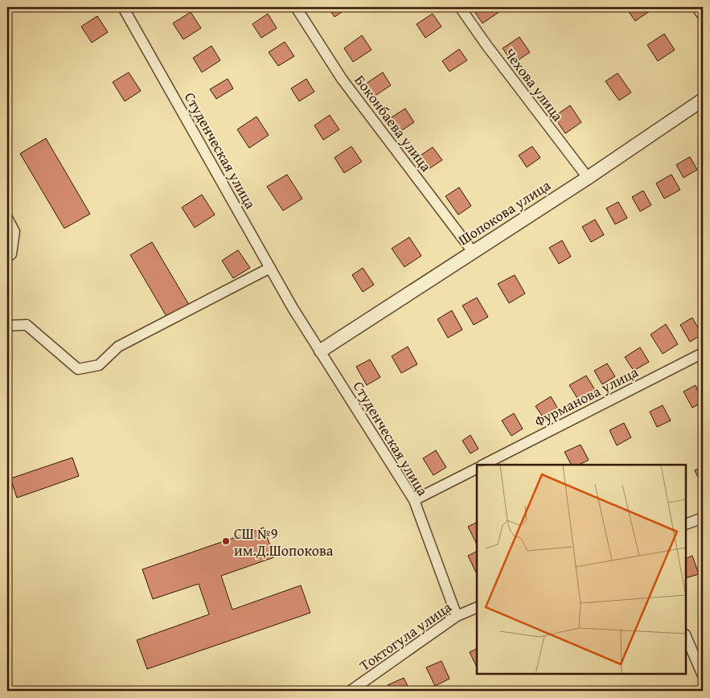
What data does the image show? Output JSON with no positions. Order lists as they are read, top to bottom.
{
  "streets": {
    "street": [
      "Чехова улица",
      "Боконбаева улица",
      "Студенческая улица",
      "Шопокова улица",
      "Фурманова улица",
      "Токтогула улица"
    ]
  },
  "crossings": [
    ["Чехова улица", "Шопокова улица"],
    ["Боконбаева улица", "Шопокова улица"],
    ["Студенческая улица", "Шопокова улица"],
    ["Студенческая улица", "Токтогула улица"]
  ],
  "places": ["СШ №9 им.Д.Шопокова"]
}
